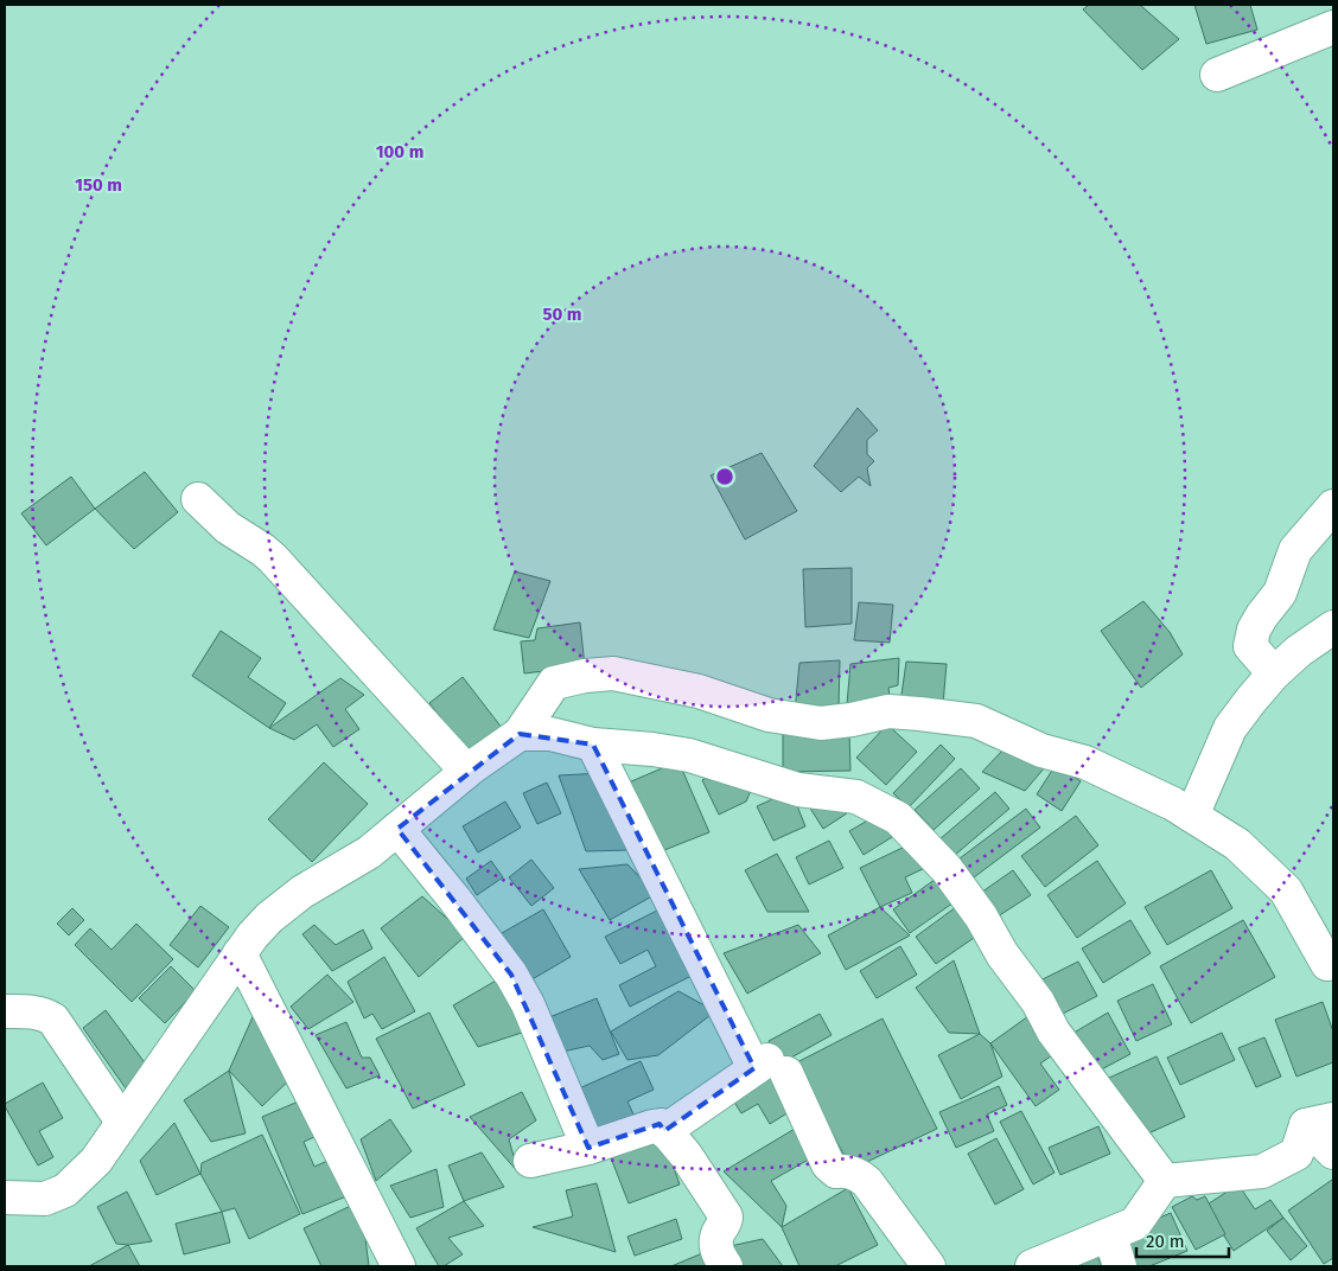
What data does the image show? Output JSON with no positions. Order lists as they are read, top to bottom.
{
  "scale_bar": "20 m",
  "rings": ["100 m", "150 m", "50 m"]
}
